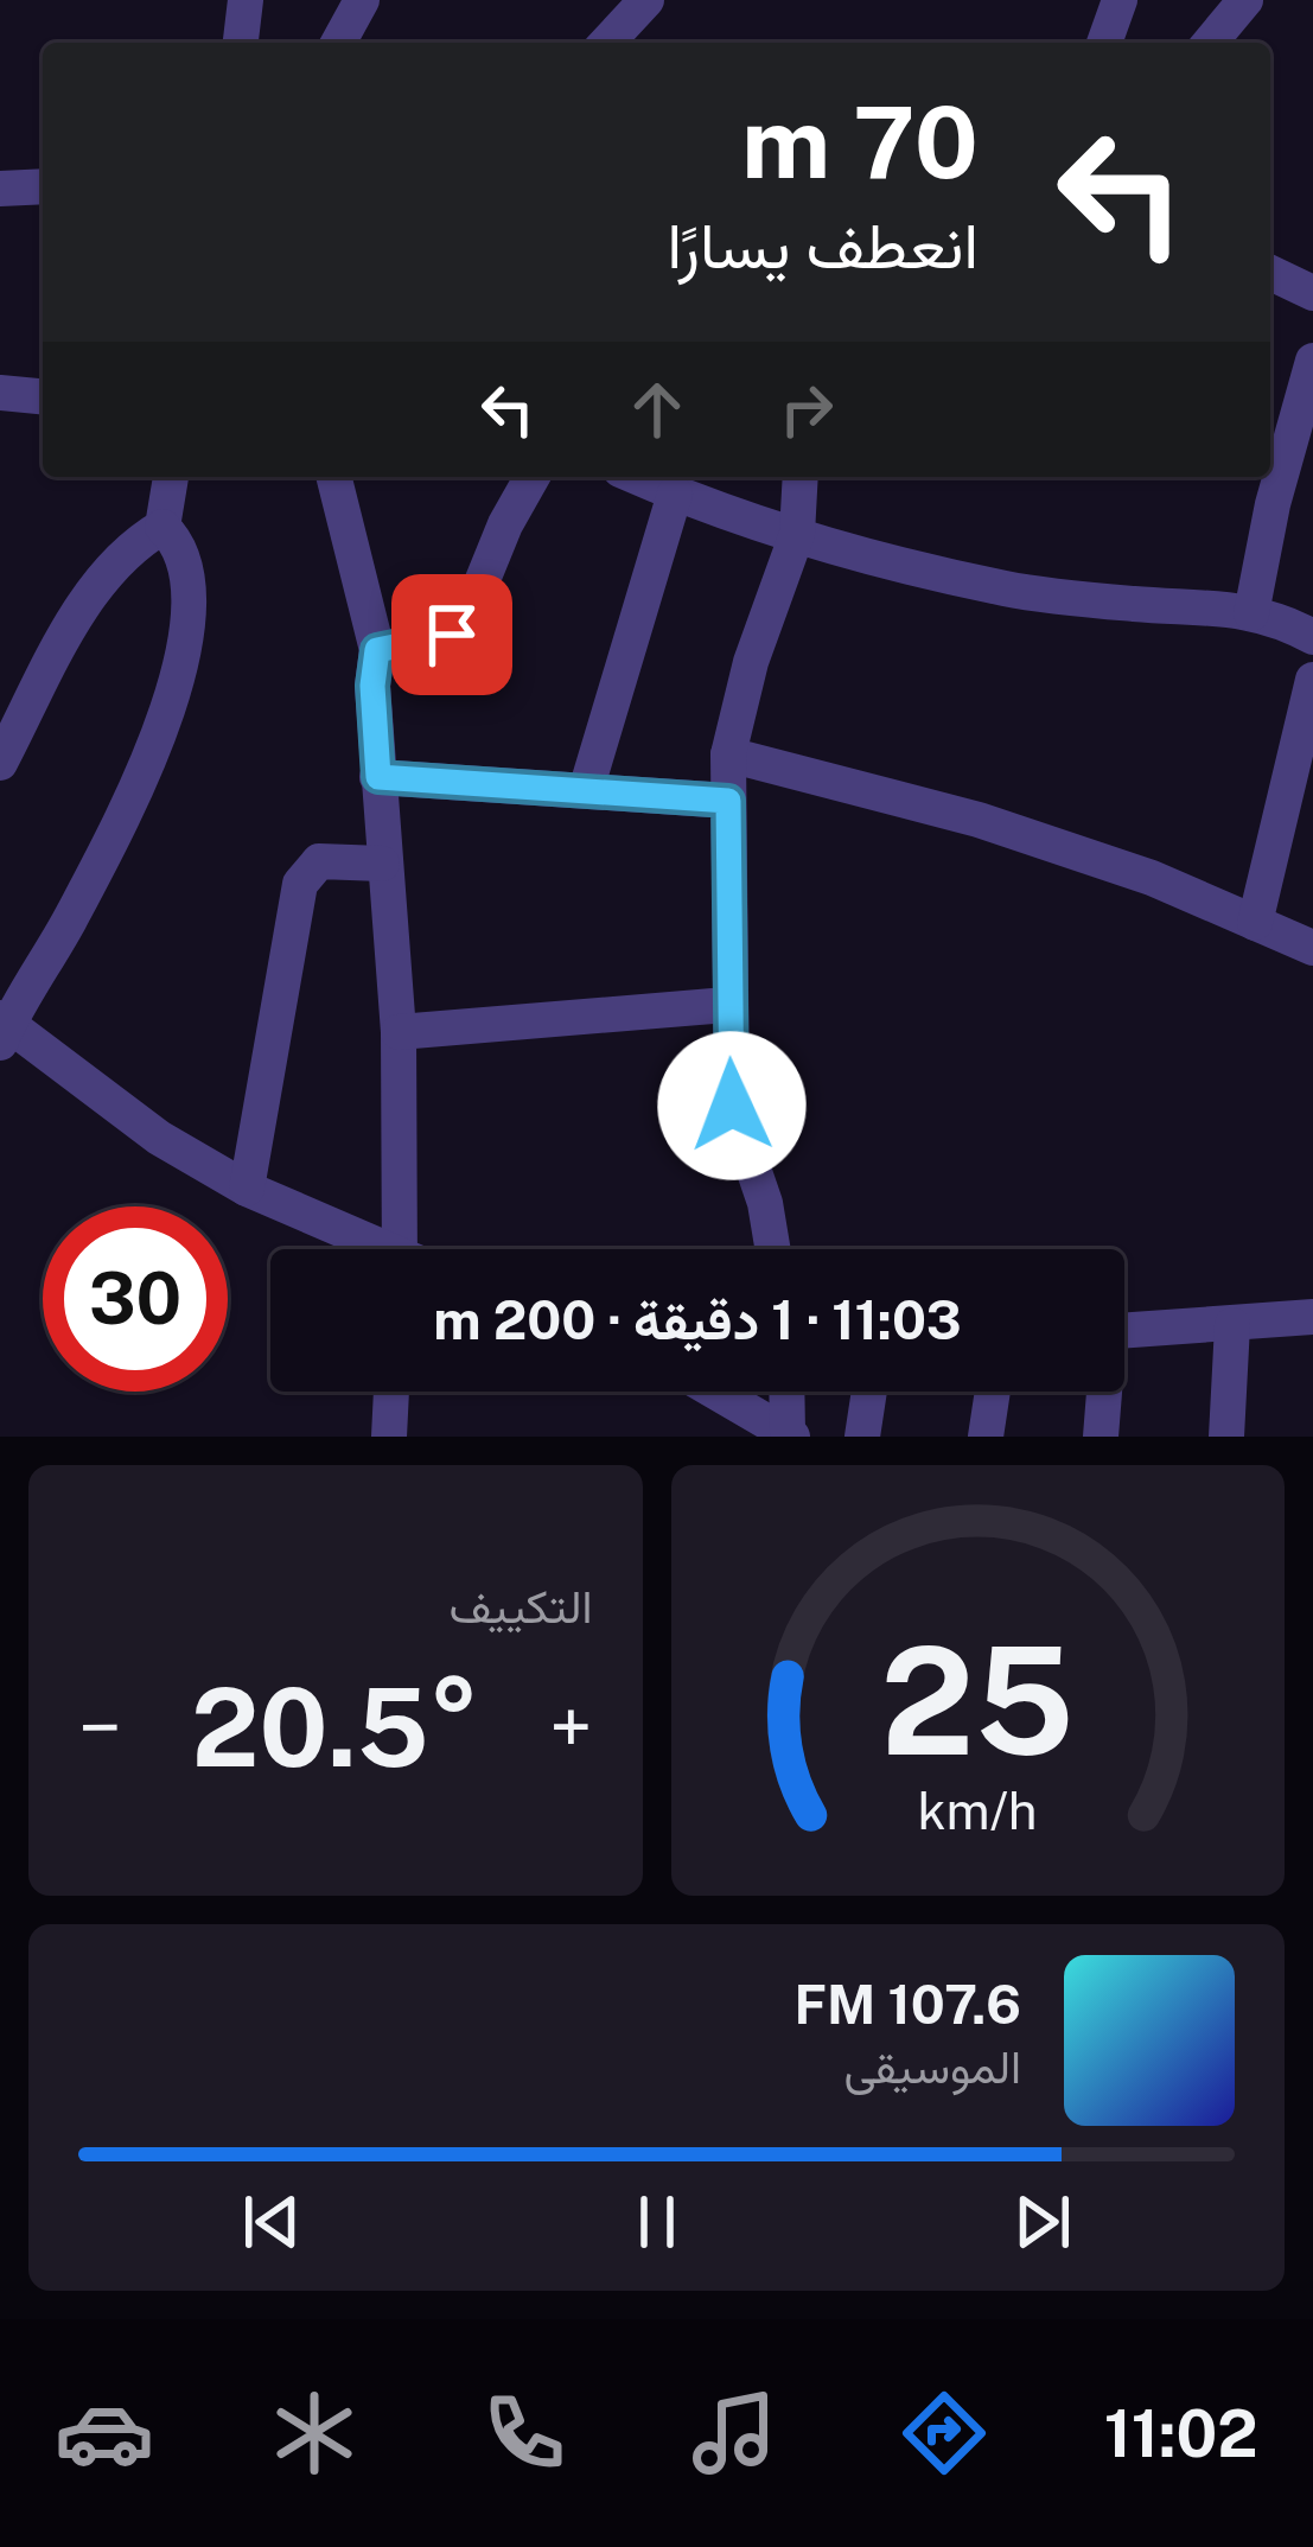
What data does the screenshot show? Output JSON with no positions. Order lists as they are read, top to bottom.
{
  "page": {
    "turn": ["70 m", "انعطف يسارًا"],
    "limit": "30",
    "trip": "11:03 · 1 دقيقة · 200 m",
    "tile": "التكييف",
    "heat": ["−", "20.5°", "+"],
    "song": ["107.6 FM", "الموسيقى"],
    "tabs": "11:02",
    "gauge": ["25", "km/h"]
  }
}
